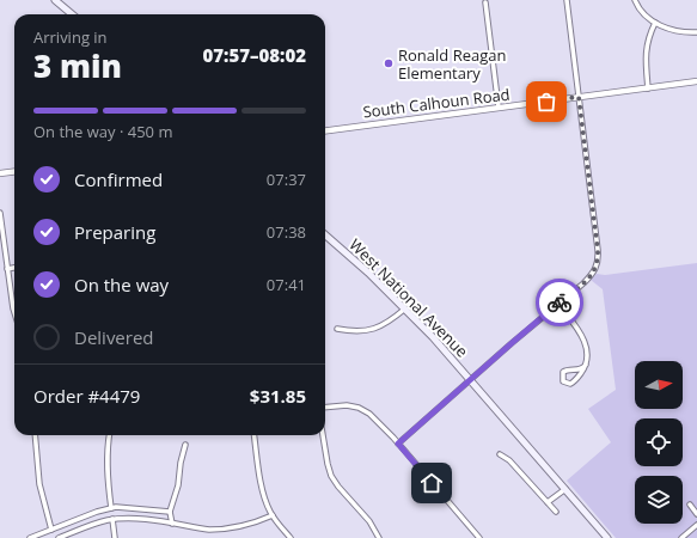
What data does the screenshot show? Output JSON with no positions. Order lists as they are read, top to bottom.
{
  "streets": {
    "main road": ["West National Avenue"],
    "street": ["South Calhoun Road"]
  },
  "places": ["Ronald Reagan Elementary"],
  "north": "right",
  "page": {
    "heading": ["3 min", "Arriving in", "07:57–08:02"],
    "panel": ["Order #4479", "$31.85"],
    "bar": "On the way · 450 m",
    "list": [
      ["Confirmed", "07:37"],
      ["Preparing", "07:38"],
      ["On the way", "07:41"],
      "Delivered"
    ]
  }
}
